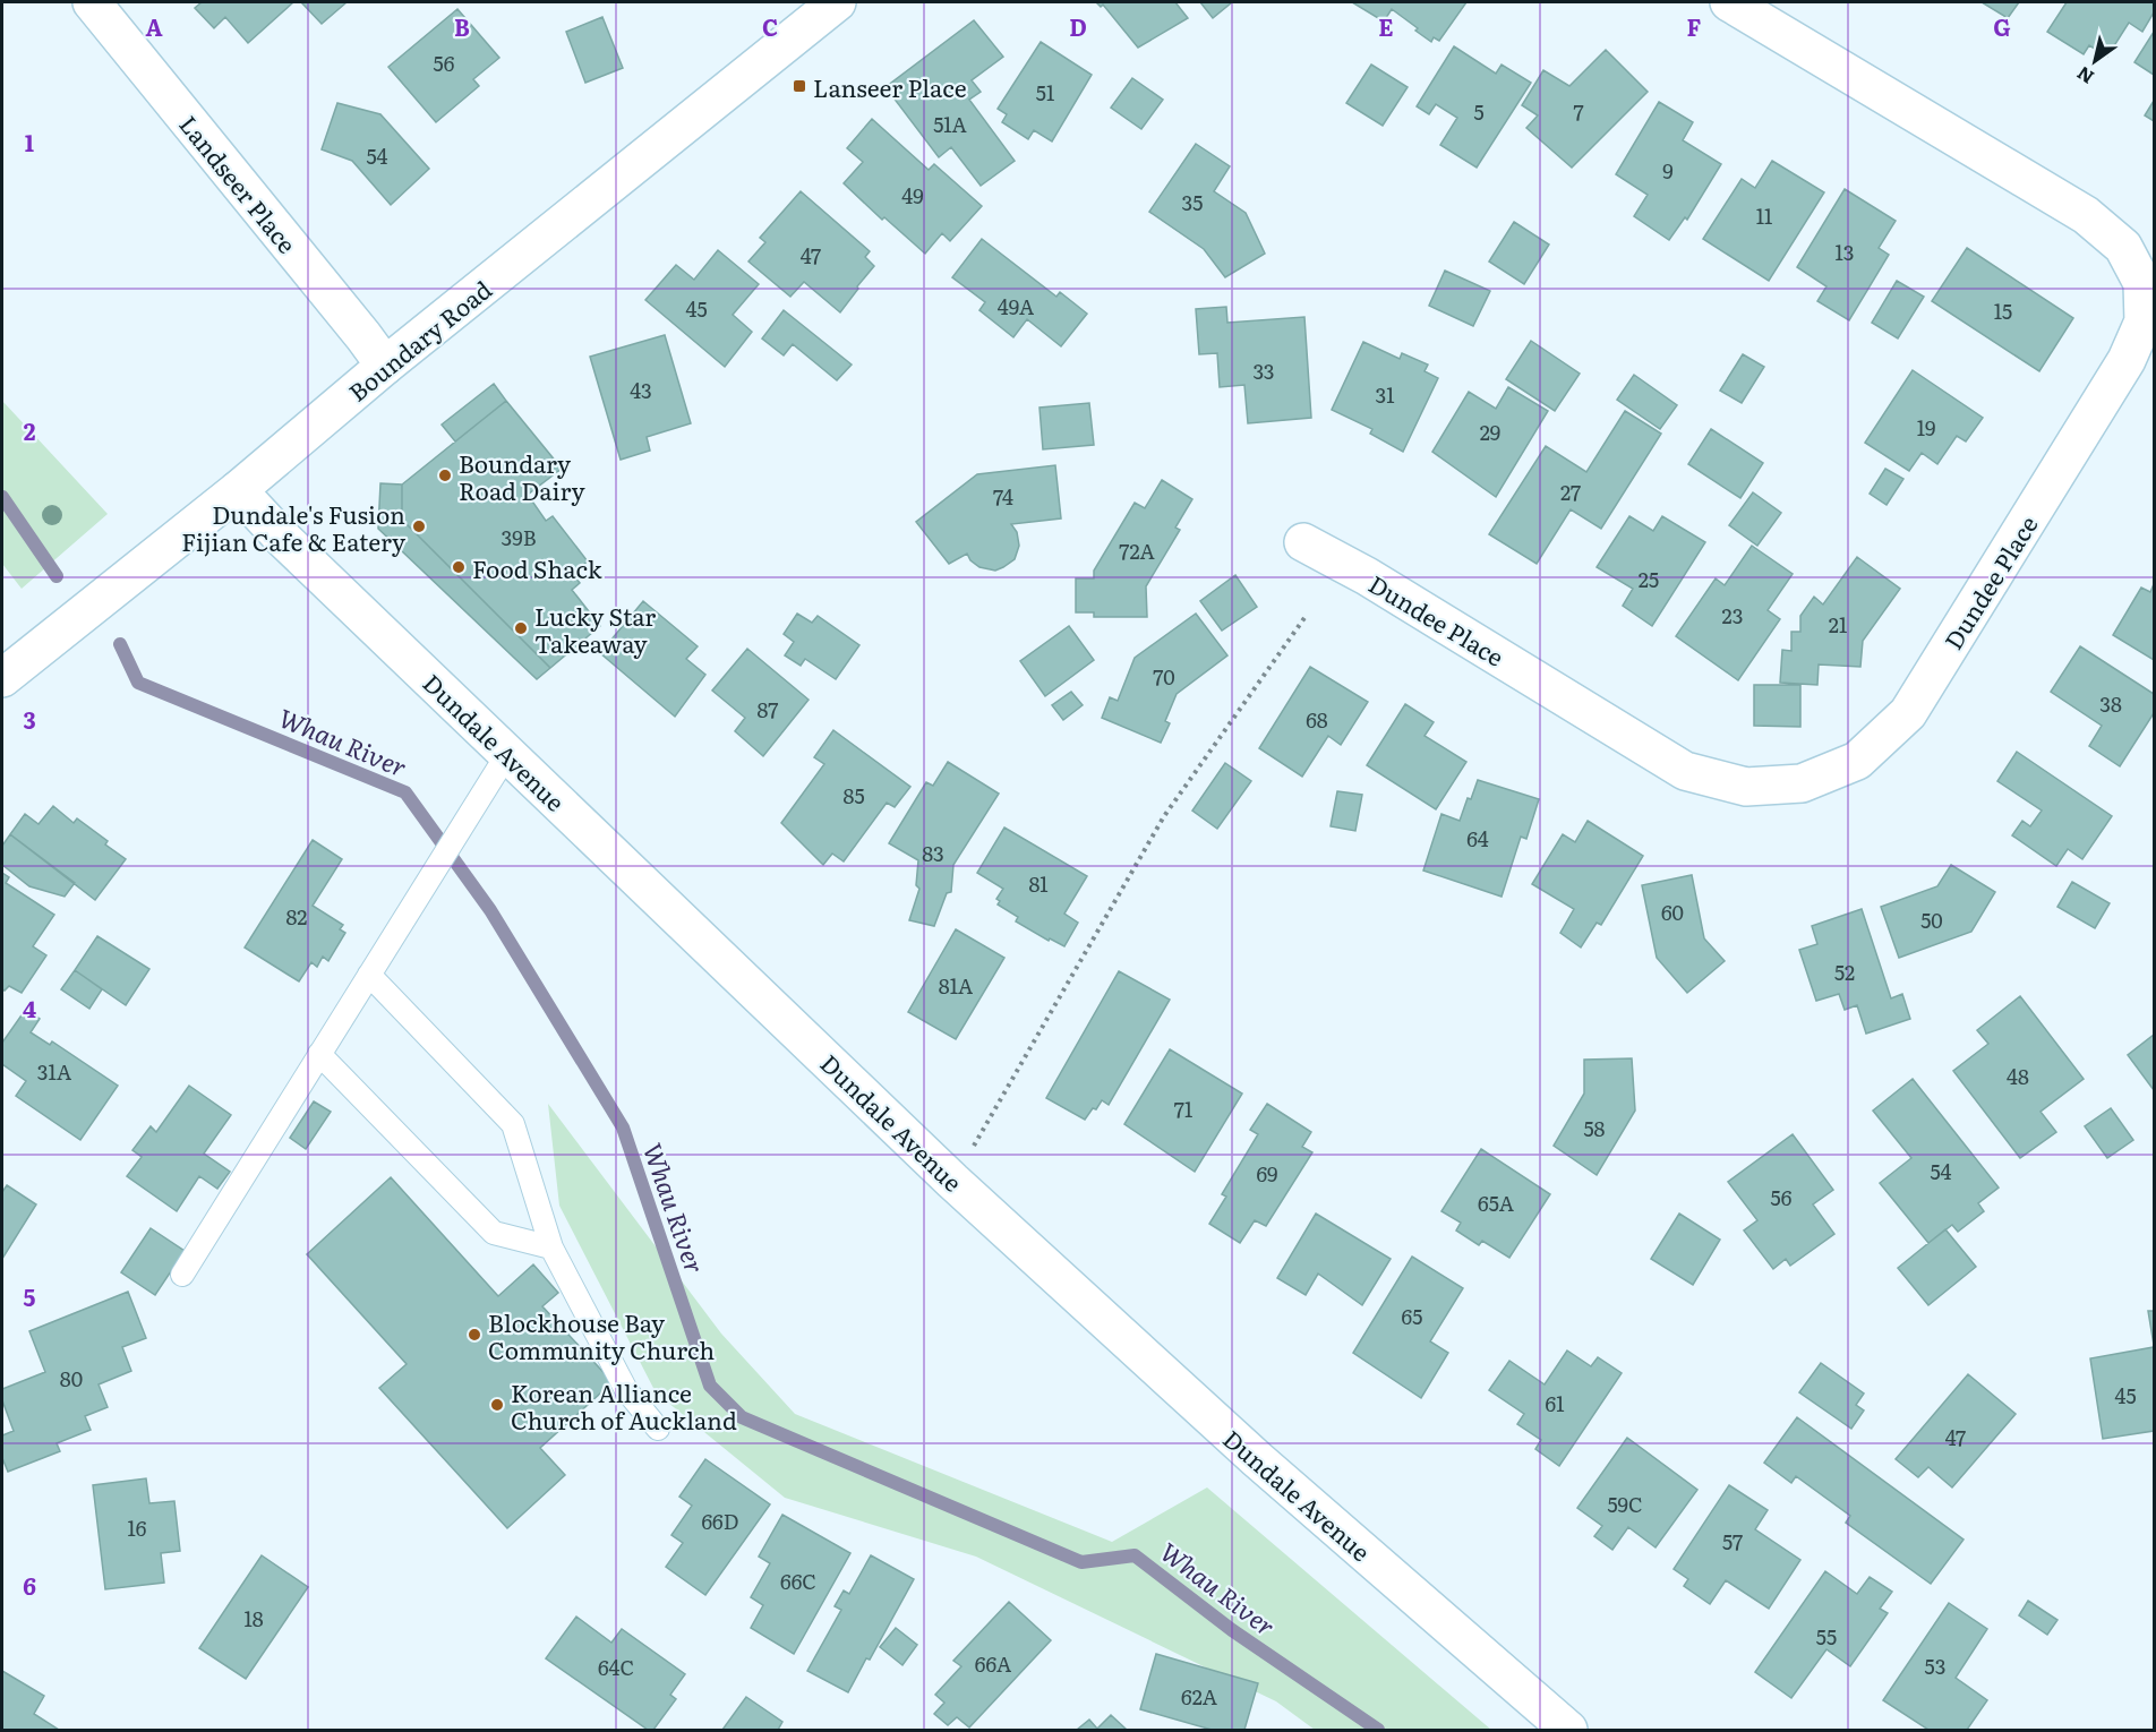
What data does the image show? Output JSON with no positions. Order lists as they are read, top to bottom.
{
  "streets": {
    "street": [
      "Landseer Place",
      "Boundary Road",
      "Dundee Place",
      "Dundale Avenue"
    ]
  },
  "crossings": [
    ["Landseer Place", "Boundary Road"],
    ["Boundary Road", "Dundale Avenue"]
  ],
  "water": ["Whau River"],
  "places": {
    "transit": ["Lanseer Place"],
    "other": [
      "Boundary Road Dairy",
      "Dundale's Fusion Fijian Cafe & Eatery",
      "Food Shack",
      "Lucky Star Takeaway",
      "Blockhouse Bay Community Church",
      "Korean Alliance Church of Auckland"
    ]
  },
  "house_numbers": [
    "56",
    "51",
    "5",
    "7",
    "51A",
    "54",
    "9",
    "49",
    "35",
    "11",
    "13",
    "47",
    "49A",
    "45",
    "15",
    "33",
    "43",
    "31",
    "19",
    "29",
    "27",
    "74",
    "39B",
    "72A",
    "25",
    "23",
    "21",
    "70",
    "38",
    "87",
    "68",
    "85",
    "64",
    "83",
    "81",
    "60",
    "82",
    "50",
    "52",
    "81A",
    "31A",
    "48",
    "71",
    "58",
    "54",
    "69",
    "56",
    "65A",
    "65",
    "80",
    "45",
    "61",
    "47",
    "59C",
    "66D",
    "16",
    "57",
    "66C",
    "18",
    "55",
    "66A",
    "53",
    "64C",
    "62A"
  ],
  "north": "bottom left",
  "grid": {
    "columns": [
      "A",
      "B",
      "C",
      "D",
      "E",
      "F",
      "G"
    ],
    "rows": [
      "1",
      "2",
      "3",
      "4",
      "5",
      "6"
    ]
  }
}
